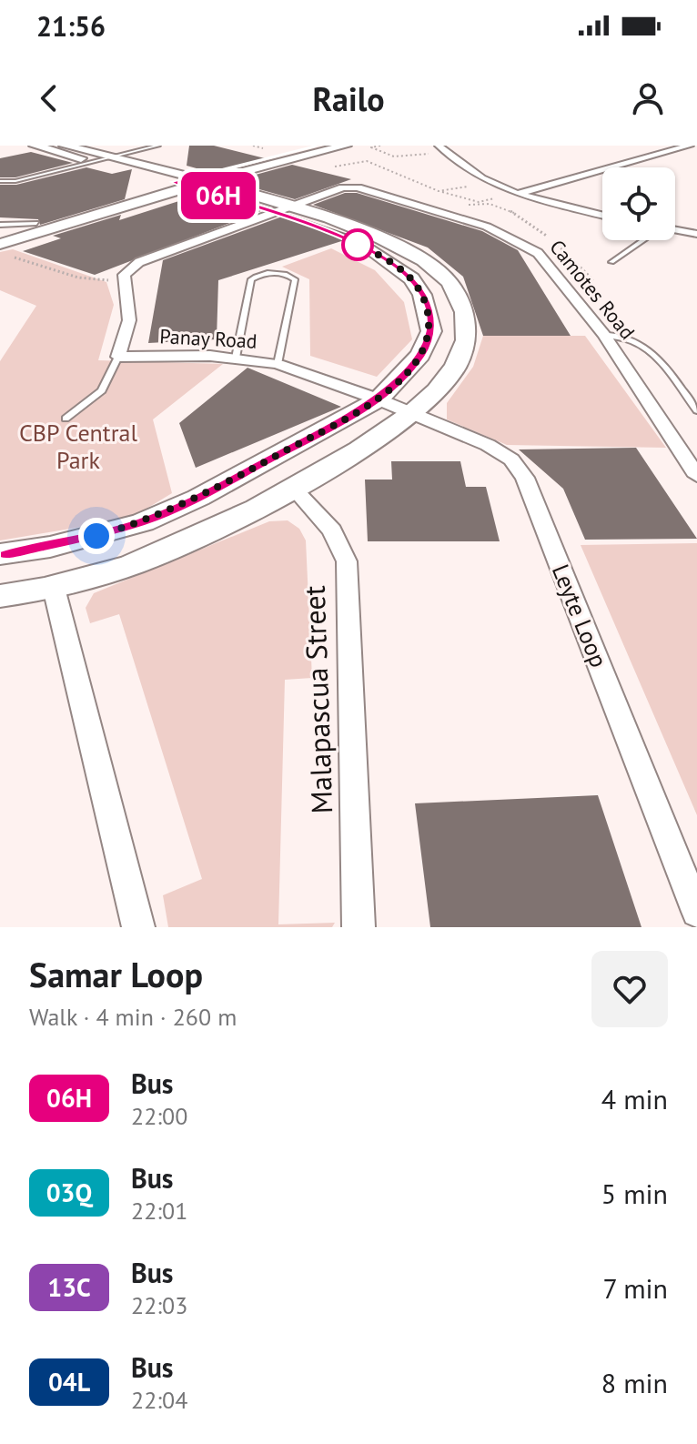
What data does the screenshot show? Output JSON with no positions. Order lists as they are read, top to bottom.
{
  "streets": {
    "street": [
      "Camotes Road",
      "Panay Road",
      "Leyte Loop",
      "Malapascua Street"
    ]
  },
  "crossings": [
    ["Panay Road", "Leyte Loop"]
  ],
  "parks": ["CBP Central Park"],
  "lines": ["bus line 06H"],
  "page": {
    "status": "21:56",
    "header": "Railo",
    "on_map": "06H",
    "heading": ["Samar Loop", "Walk · 4 min · 260 m"],
    "list": [
      {
        "mark": "06H",
        "name": "Bus",
        "note": "22:00",
        "value": "4 min"
      },
      {
        "mark": "03Q",
        "name": "Bus",
        "note": "22:01",
        "value": "5 min"
      },
      {
        "mark": "13C",
        "name": "Bus",
        "note": "22:03",
        "value": "7 min"
      },
      {
        "mark": "04L",
        "name": "Bus",
        "note": "22:04",
        "value": "8 min"
      }
    ]
  }
}
